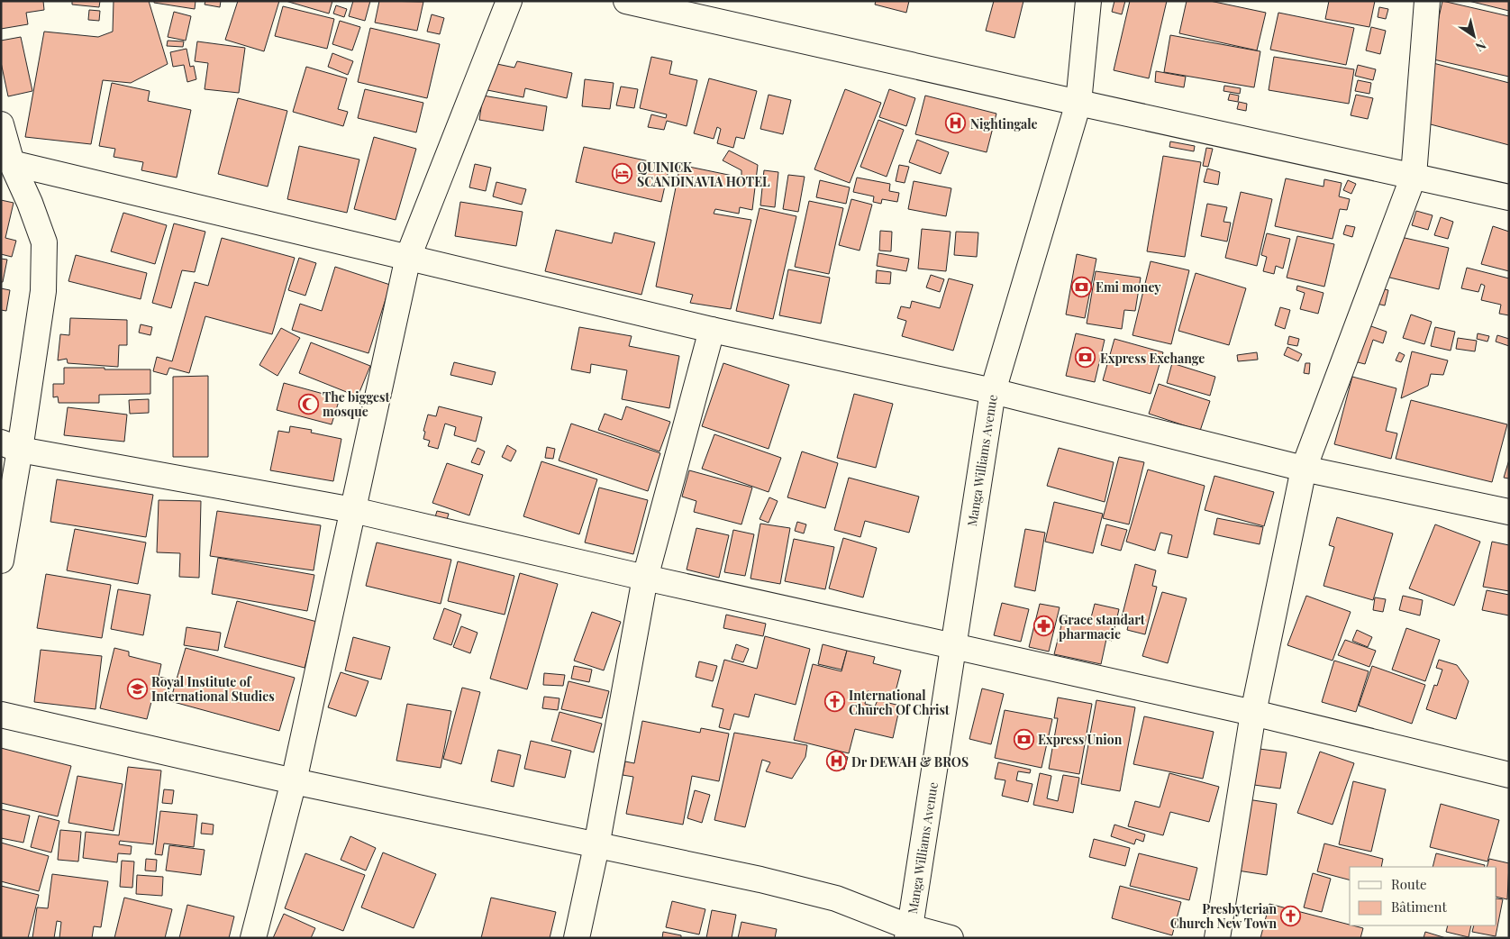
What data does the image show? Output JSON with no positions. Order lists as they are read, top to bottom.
{
  "streets": {
    "street": ["Manga Williams Avenue"]
  },
  "places": {
    "hospital": ["Nightingale", "Dr DEWAH & BROS"],
    "hotel": ["QUINICK SCANDINAVIA HOTEL"],
    "bank": ["Emi money", "Express Exchange", "Express Union"],
    "mosque": ["The biggest mosque"],
    "pharmacy": ["Grace standart pharmacie"],
    "school or university": ["Royal Institute of International Studies"],
    "church": ["International Church Of Christ", "Presbyterian Church New Town"]
  },
  "legend": ["Route", "Bâtiment"],
  "north": "bottom right"
}
